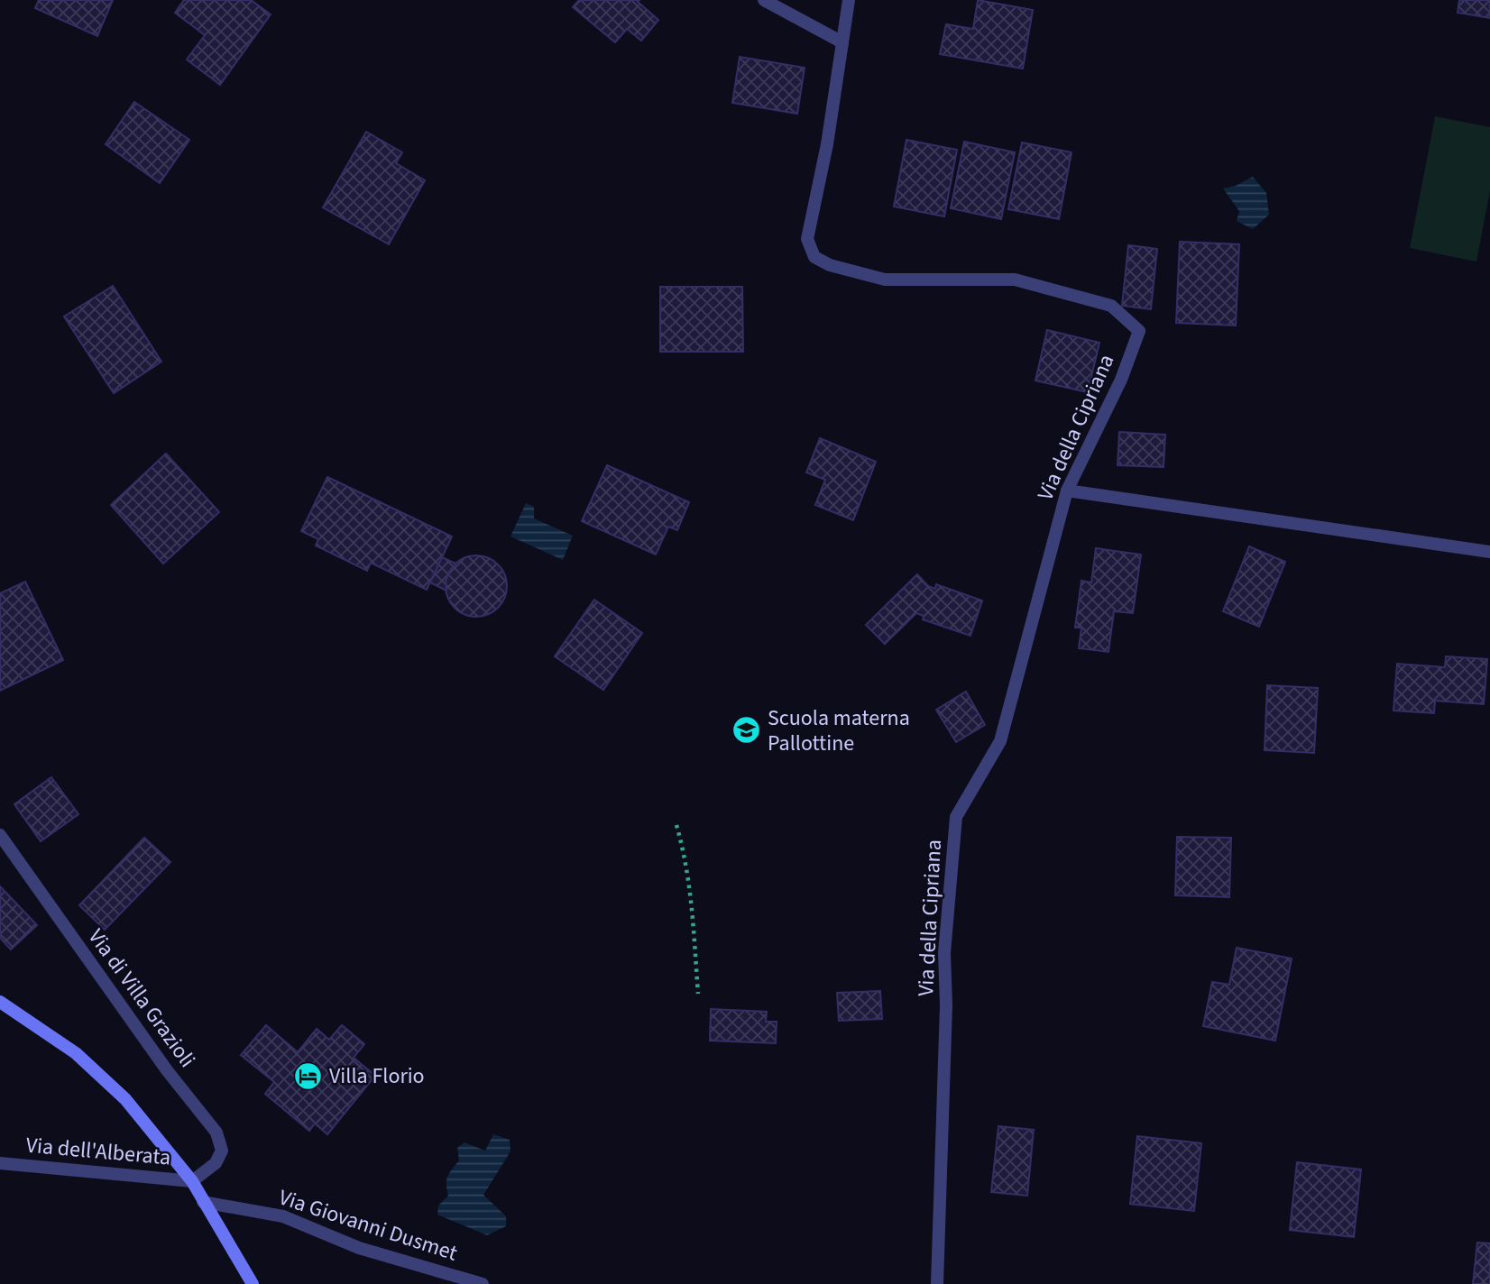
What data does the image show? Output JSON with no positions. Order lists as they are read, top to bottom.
{
  "streets": {
    "street": [
      "Via della Cipriana",
      "Via di Villa Grazioli",
      "Via dell'Alberata",
      "Via Giovanni Dusmet"
    ]
  },
  "crossings": [
    ["Via di Villa Grazioli", "Via dell'Alberata"]
  ],
  "places": {
    "school or university": ["Scuola materna Pallottine"],
    "hotel": ["Villa Florio"]
  }
}
